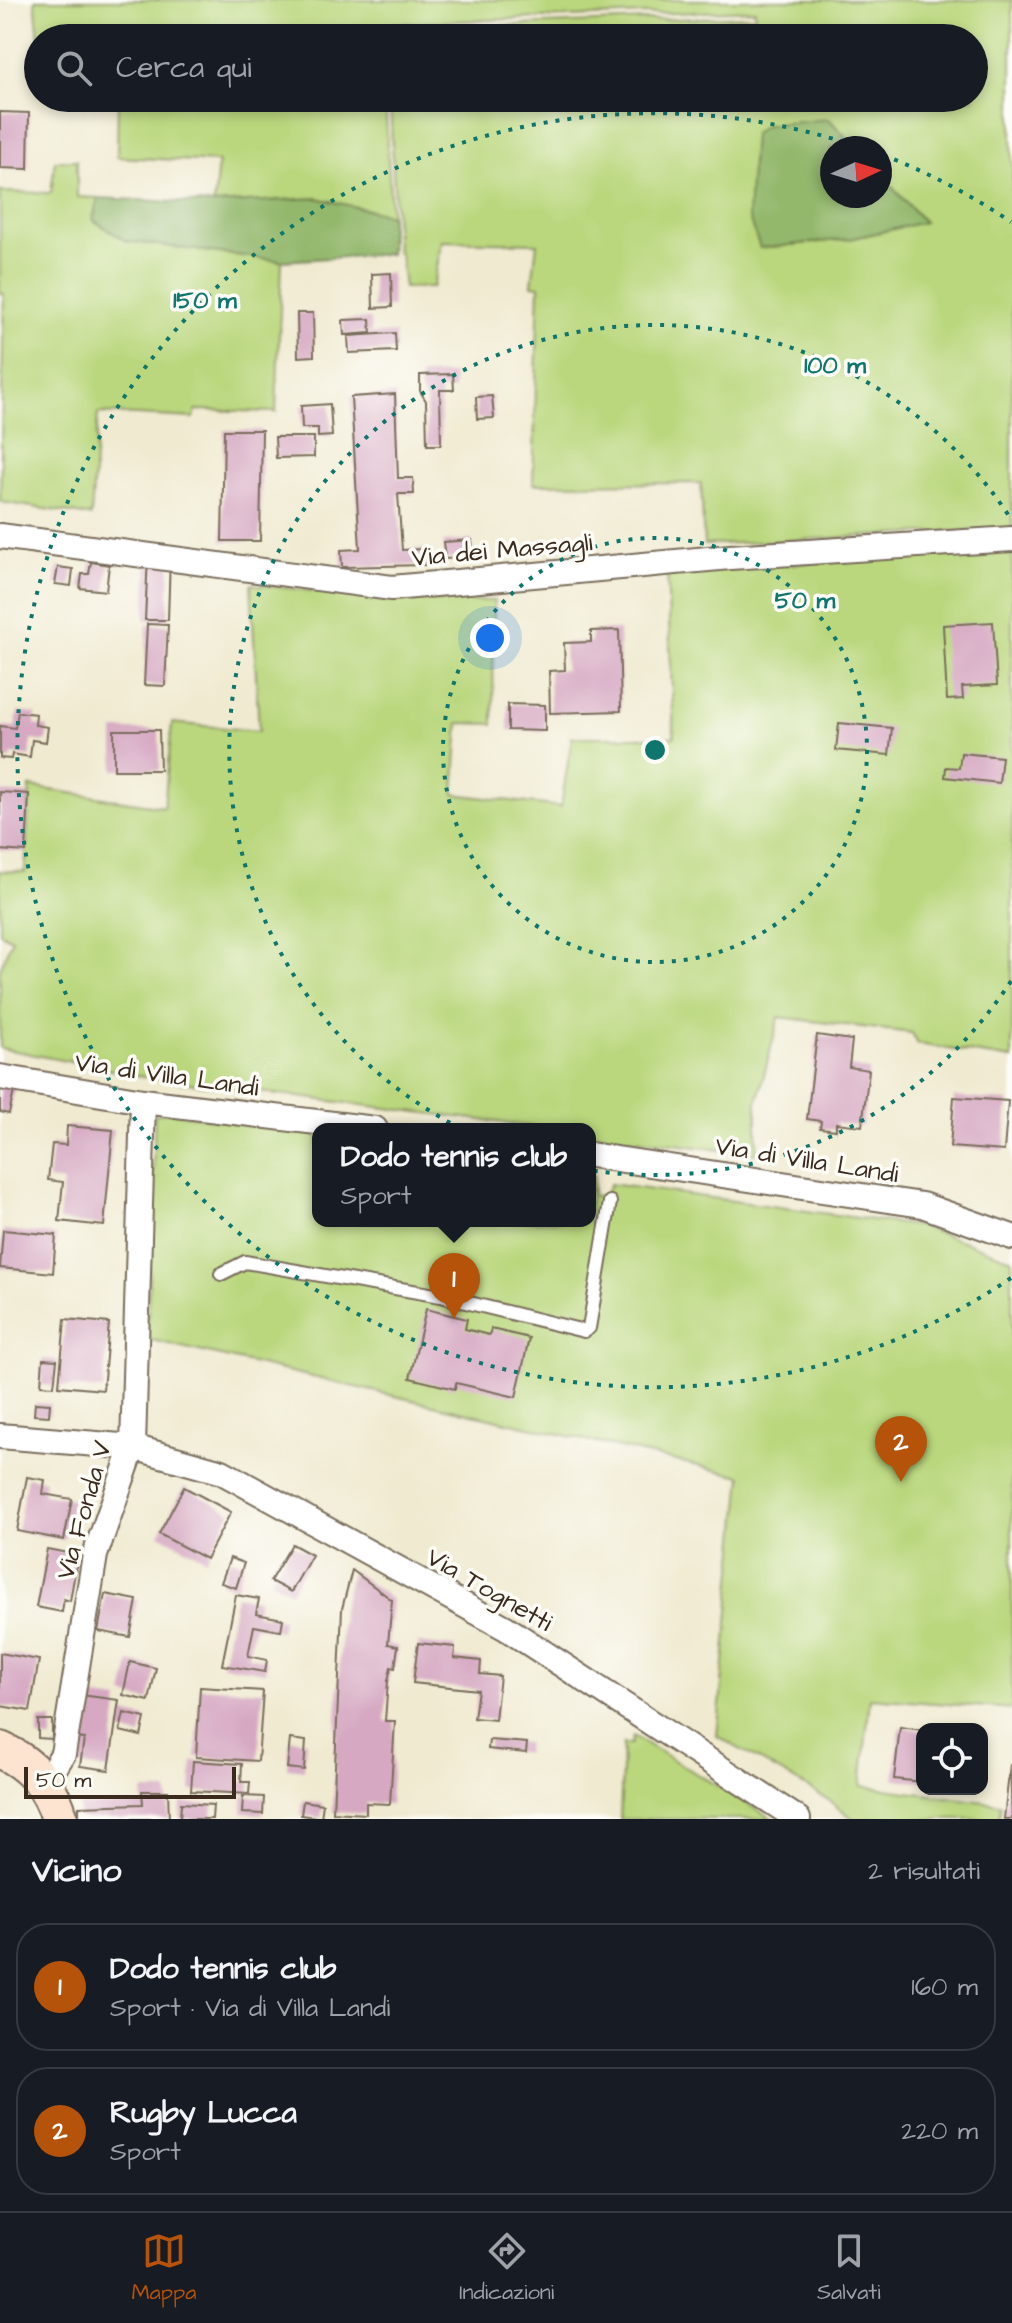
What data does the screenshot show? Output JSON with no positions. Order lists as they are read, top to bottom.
{
  "streets": {
    "street": [
      "Via dei Massagli",
      "Via di Villa Landi",
      "Via Fonda V",
      "Via Tognetti"
    ]
  },
  "crossings": [
    ["Via di Villa Landi", "Via Fonda V"],
    ["Via Fonda V", "Via Tognetti"]
  ],
  "scale_bar": "50 m",
  "north": "right",
  "page": {
    "search": "Cerca qui",
    "popup": ["Dodo tennis club", "Sport"],
    "pins": ["1", "2"],
    "scale": "50 m",
    "heading": ["Vicino", "2 risultati"],
    "list": [
      {
        "mark": "1",
        "name": "Dodo tennis club",
        "note": "Sport · Via di Villa Landi",
        "value": "160 m"
      },
      {
        "mark": "2",
        "name": "Rugby Lucca",
        "note": "Sport",
        "value": "220 m"
      }
    ],
    "nav": ["Mappa", "Indicazioni", "Salvati"]
  },
  "rings": ["150 m", "100 m", "50 m"]
}
